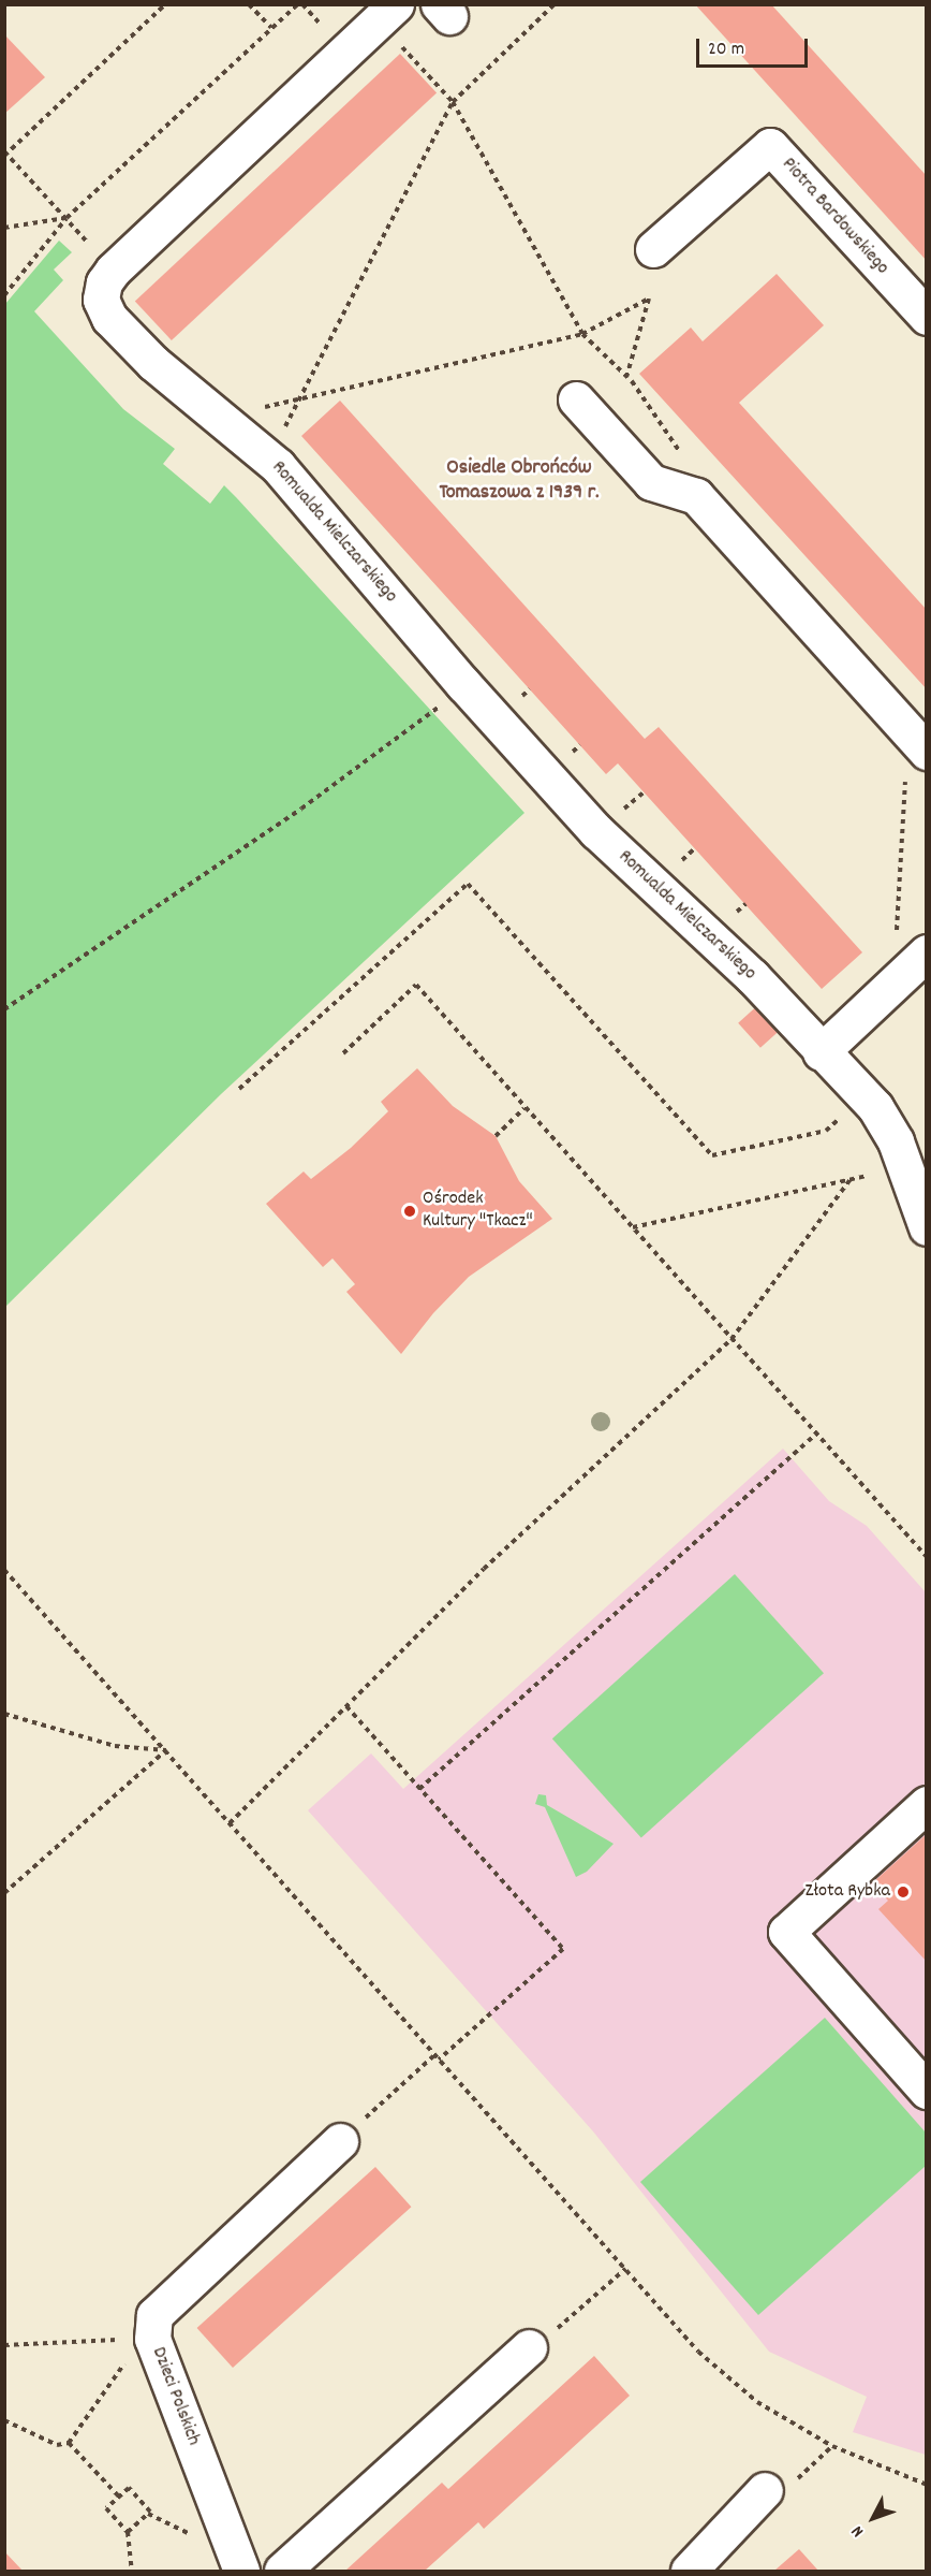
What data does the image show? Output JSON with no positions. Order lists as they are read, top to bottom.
{
  "streets": {
    "street": ["Piotra Bardowskiego", "Romualda Mielczarskiego", "Dzieci Polskich"]
  },
  "districts": ["Osiedle Obrońców Tomaszowa z 1939 r."],
  "places": ["Ośrodek Kultury \"Tkacz\"", "Złota Rybka"],
  "scale_bar": "20 m",
  "north": "bottom left"
}
